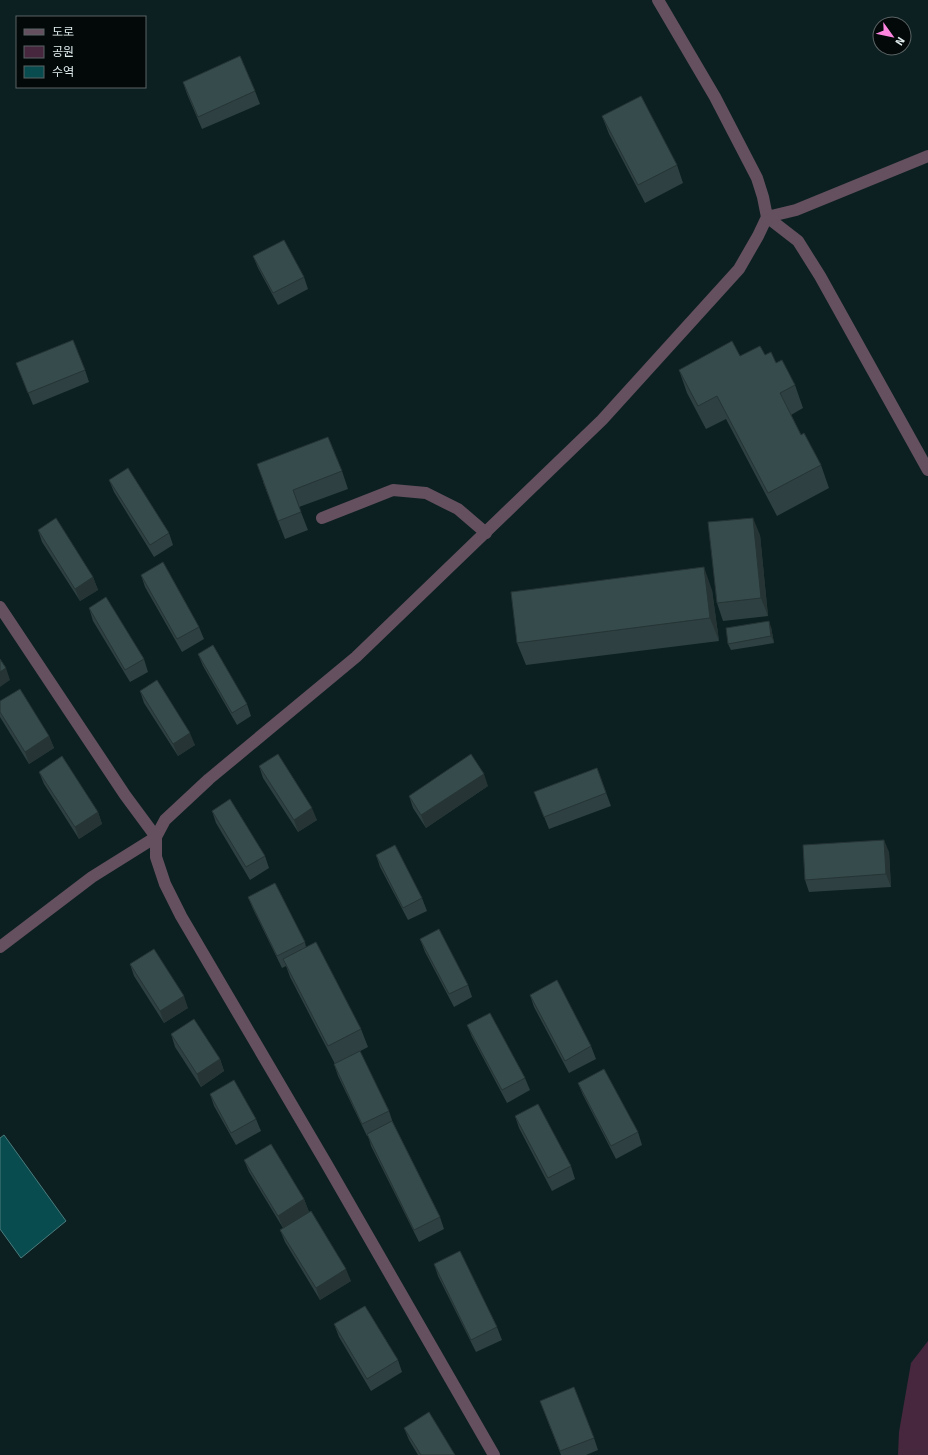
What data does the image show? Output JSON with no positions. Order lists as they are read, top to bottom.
{
  "legend": ["도로", "공원", "수역"],
  "north": "bottom right"
}
